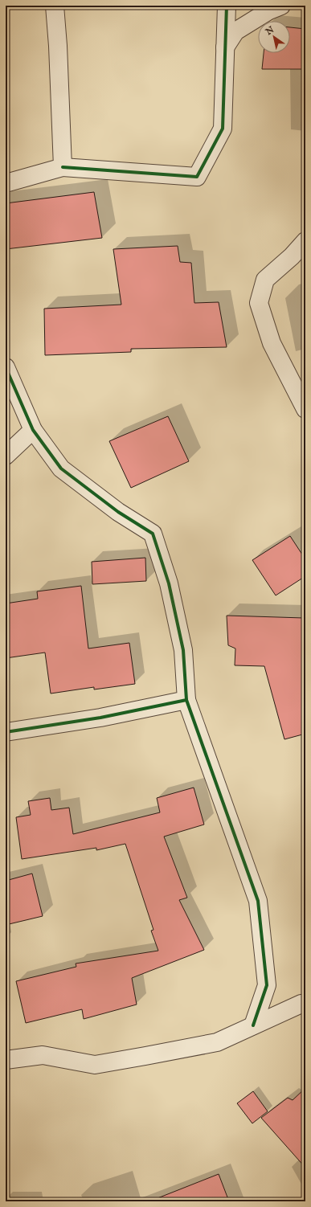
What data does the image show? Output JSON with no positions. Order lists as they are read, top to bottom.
{
  "north": "top left"
}
